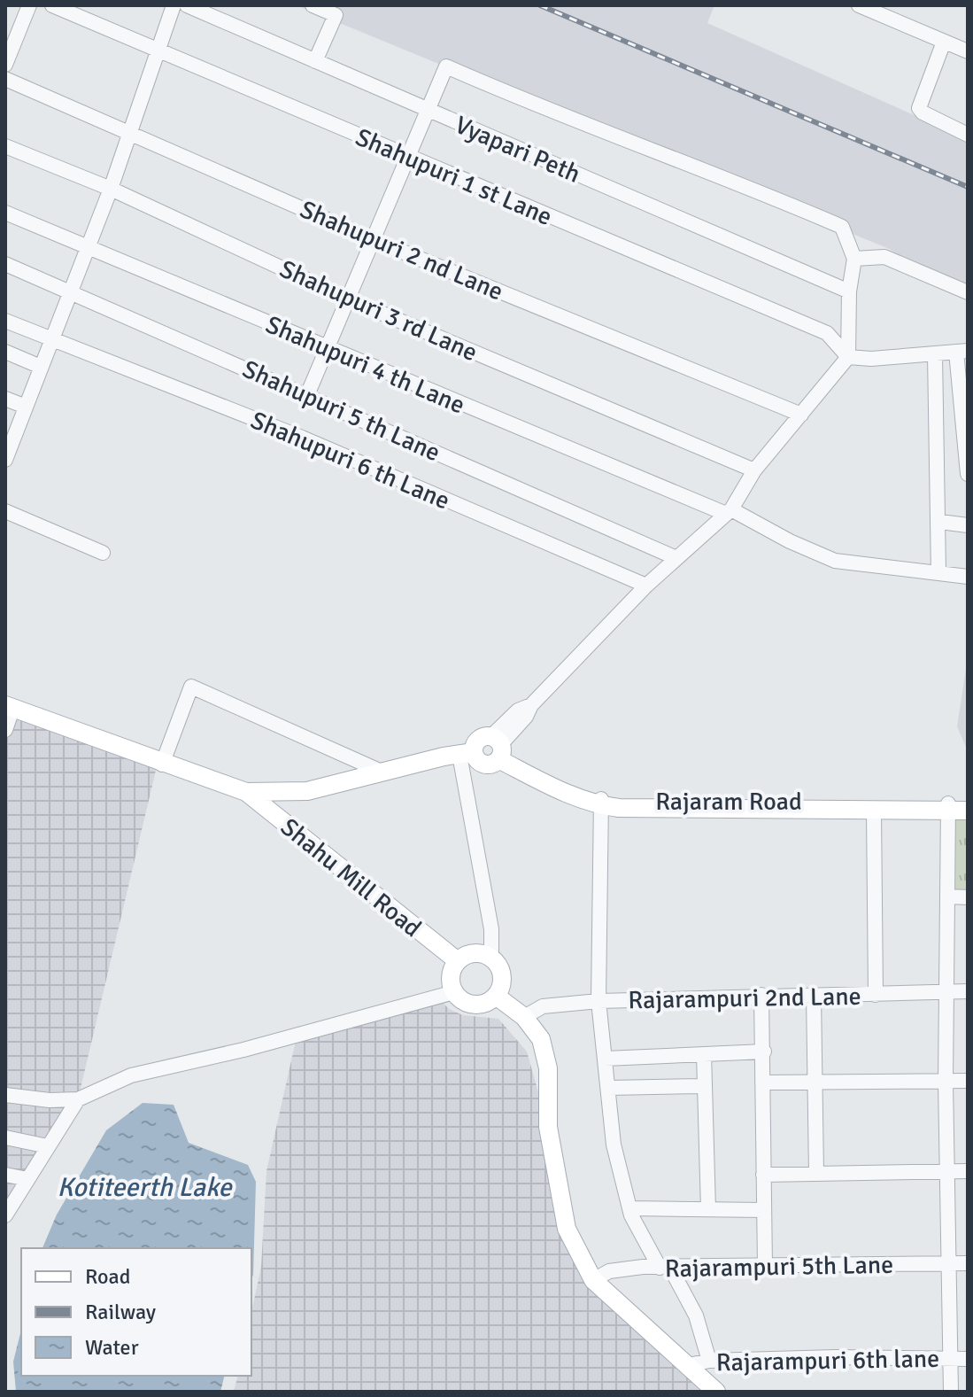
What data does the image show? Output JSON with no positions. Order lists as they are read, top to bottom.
{
  "streets": {
    "main road": ["Rajaram Road", "Shahu Mill Road"],
    "street": [
      "Vyapari Peth",
      "Shahupuri 1 st Lane",
      "Shahupuri 2 nd Lane",
      "Shahupuri 3 rd Lane",
      "Shahupuri 4 th Lane",
      "Shahupuri 5 th Lane",
      "Shahupuri 6 th Lane",
      "Rajarampuri 2nd Lane",
      "Rajarampuri 5th Lane",
      "Rajarampuri 6th lane"
    ]
  },
  "water": ["Kotiteerth Lake"],
  "legend": ["Road", "Railway", "Water"]
}
